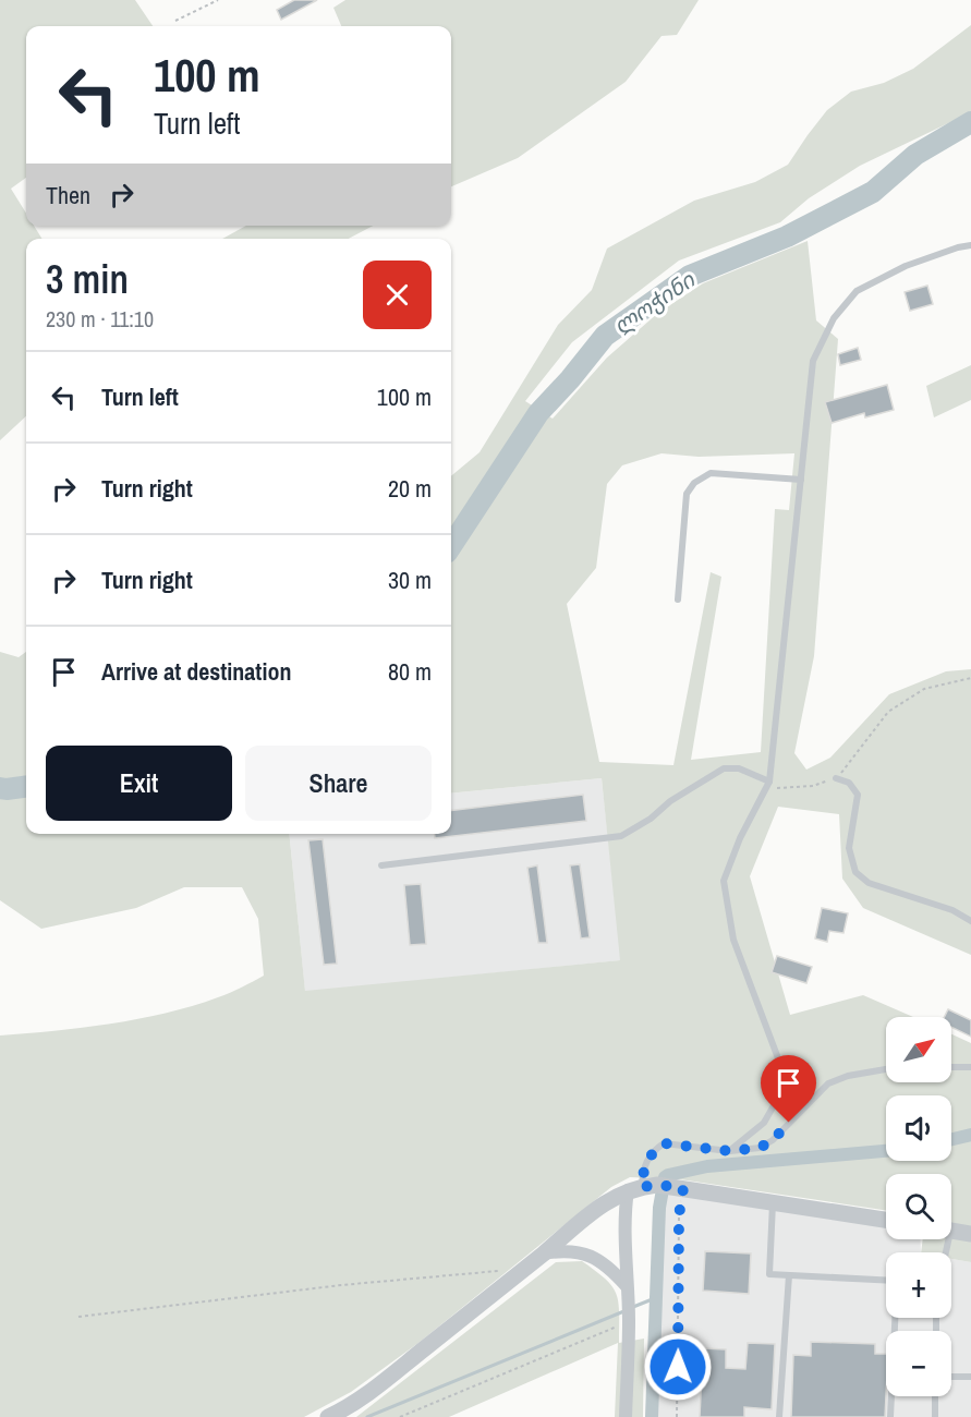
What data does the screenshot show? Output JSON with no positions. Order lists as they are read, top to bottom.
{
  "water": ["ლოჭინი"],
  "north": "top right",
  "page": {
    "turn": ["100 m", "Turn left"],
    "then": "Then",
    "heading": ["3 min", "230 m · 11:10"],
    "list": [
      {
        "name": "Turn left",
        "value": "100 m"
      },
      {
        "name": "Turn right",
        "value": "20 m"
      },
      {
        "name": "Turn right",
        "value": "30 m"
      },
      {
        "name": "Arrive at destination",
        "value": "80 m"
      }
    ],
    "buttons": ["Exit", "Share"],
    "map_buttons": ["+", "−"]
  }
}
